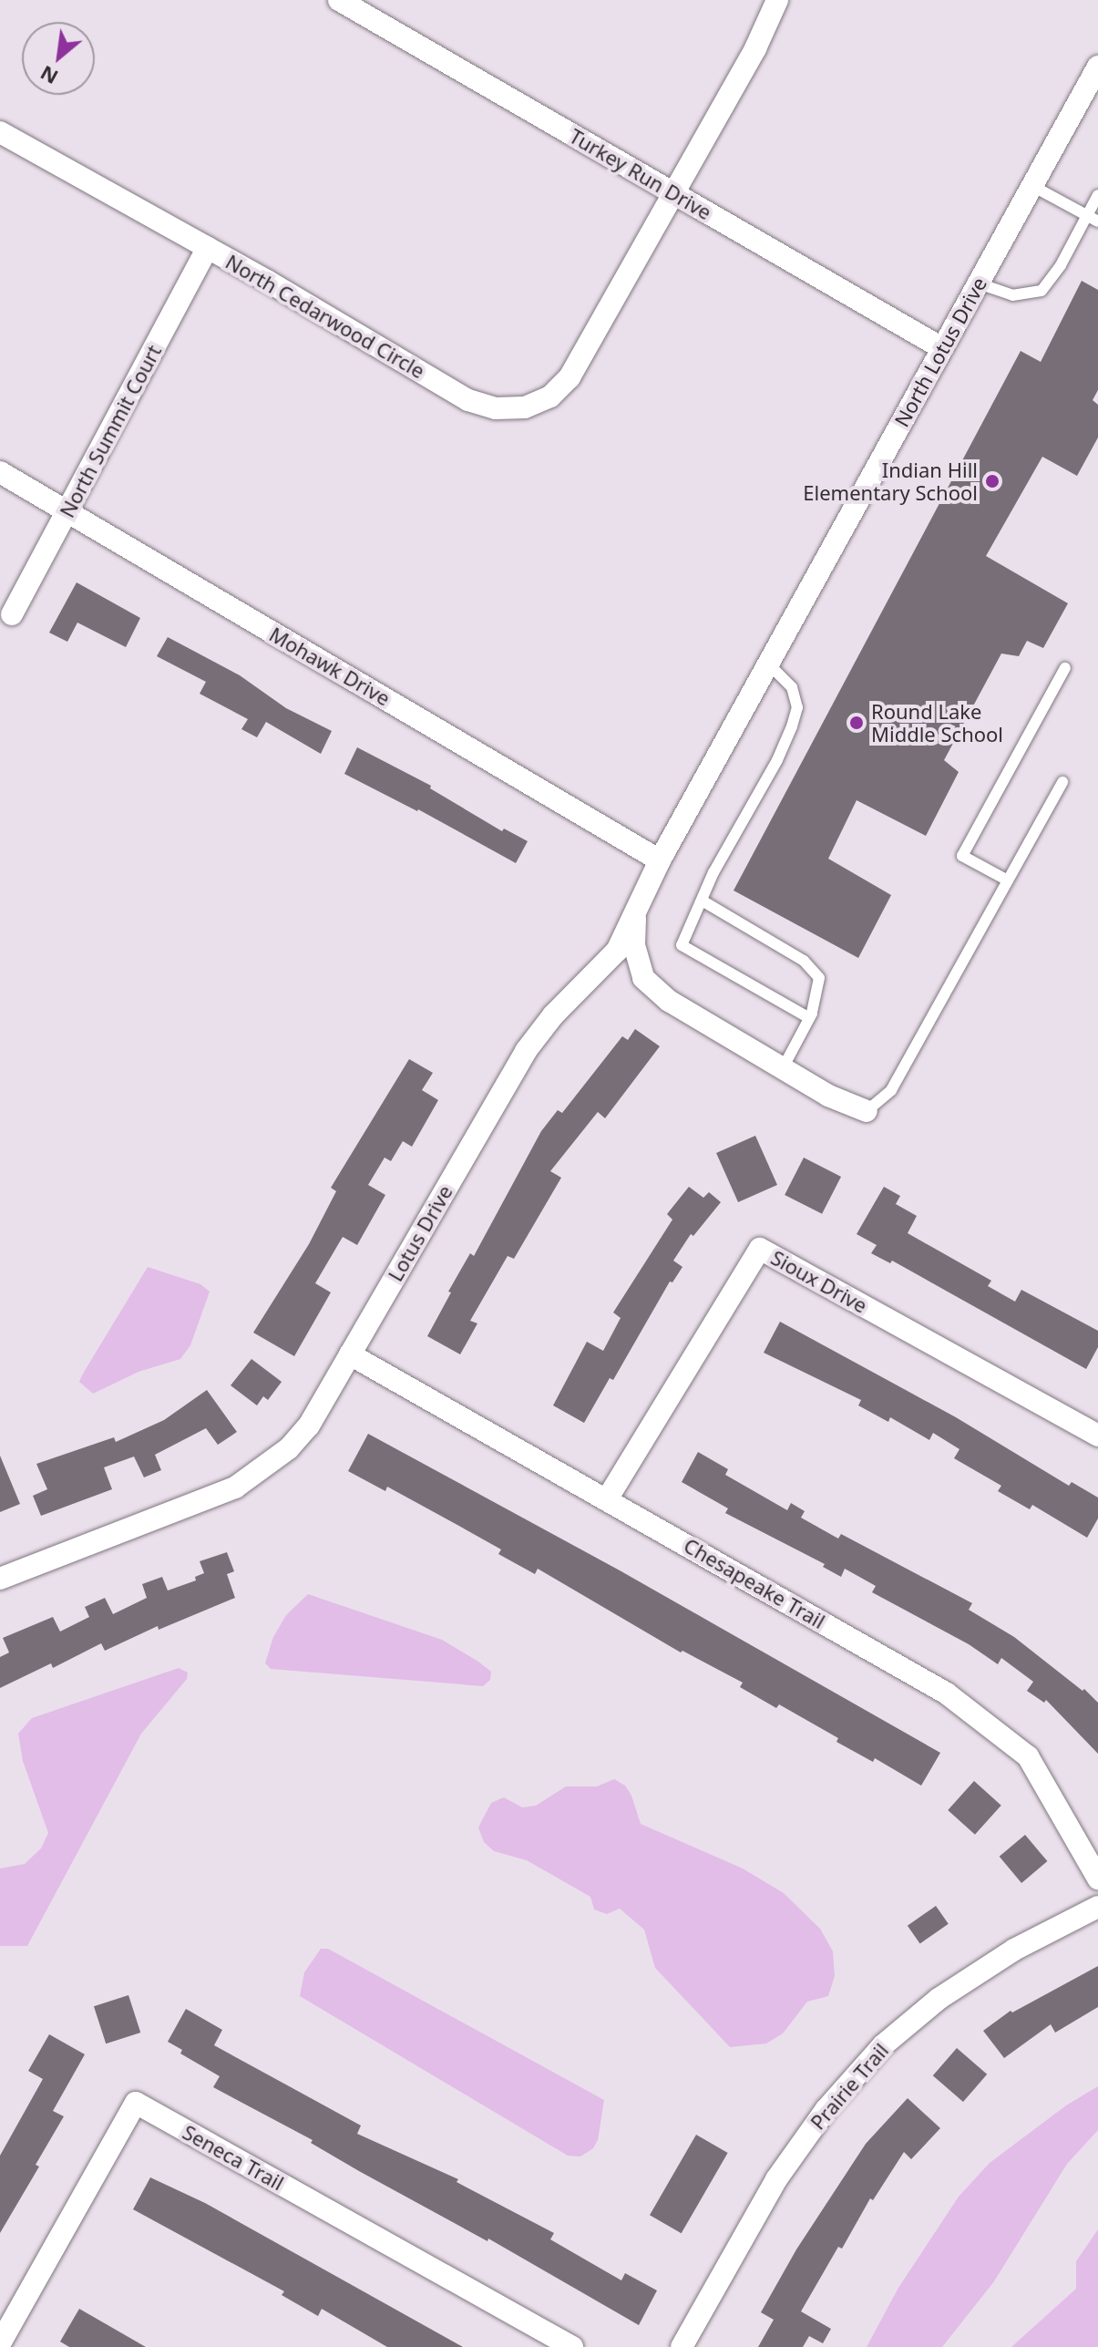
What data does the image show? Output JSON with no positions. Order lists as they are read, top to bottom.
{
  "streets": {
    "street": [
      "Turkey Run Drive",
      "North Cedarwood Circle",
      "North Lotus Drive",
      "North Summit Court",
      "Mohawk Drive",
      "Lotus Drive",
      "Sioux Drive",
      "Chesapeake Trail",
      "Prairie Trail",
      "Seneca Trail"
    ]
  },
  "crossings": [
    ["Turkey Run Drive", "North Cedarwood Circle"],
    ["Turkey Run Drive", "North Lotus Drive"],
    ["North Cedarwood Circle", "North Summit Court"],
    ["North Lotus Drive", "Lotus Drive"],
    ["North Summit Court", "Mohawk Drive"],
    ["Mohawk Drive", "Lotus Drive"],
    ["Lotus Drive", "Chesapeake Trail"],
    ["Sioux Drive", "Chesapeake Trail"]
  ],
  "places": ["Indian Hill Elementary School", "Round Lake Middle School"],
  "north": "bottom left"
}
